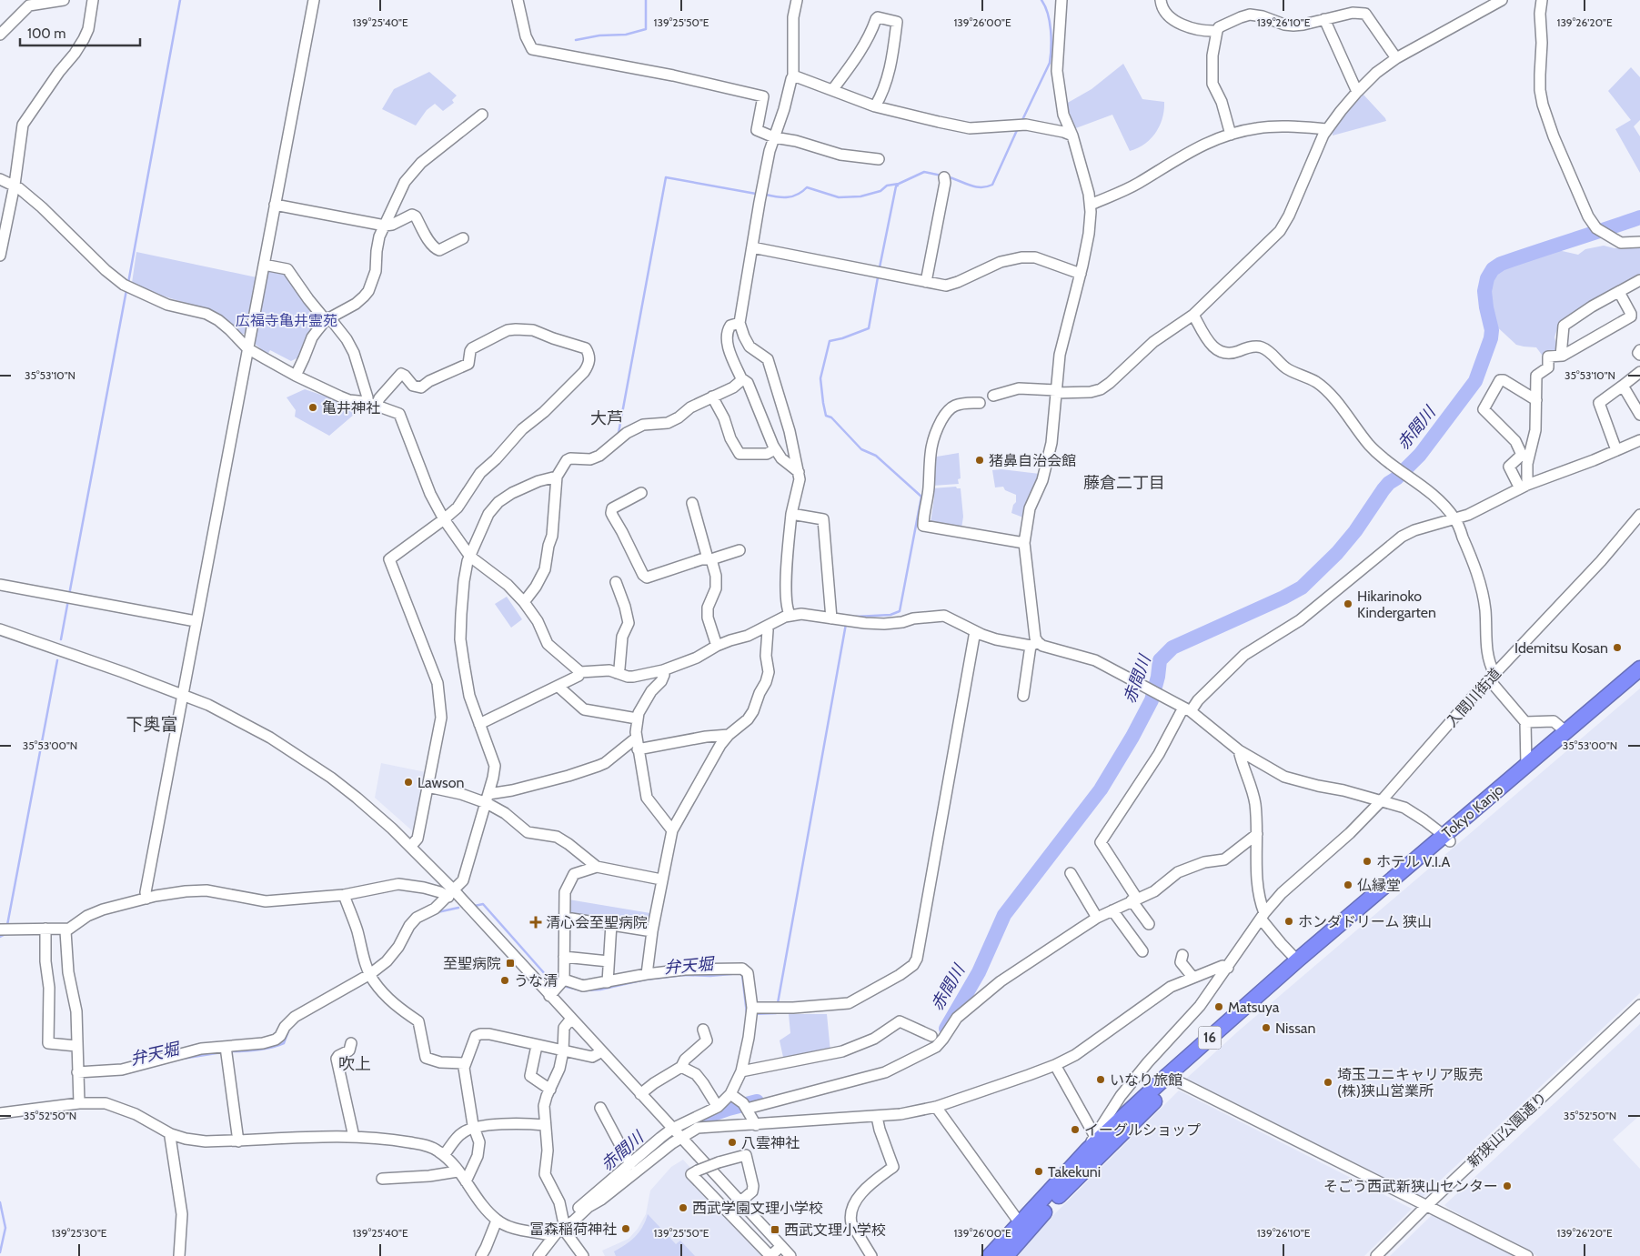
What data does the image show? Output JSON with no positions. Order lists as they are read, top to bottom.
{
  "streets": {
    "highway": ["Tokyo Kanjo", "16"],
    "street": ["入間川街道", "新狭山公園通り"]
  },
  "crossings": [
    ["入間川街道", "Tokyo Kanjo"]
  ],
  "districts": [
    "大芦",
    "藤倉二丁目",
    "下奥富",
    "吹上"
  ],
  "water": ["赤間川", "弁天堀"],
  "parks": ["広福寺亀井霊苑"],
  "places": {
    "other": [
      "亀井神社",
      "猪鼻自治会館",
      "Hikarinoko Kindergarten",
      "Idemitsu Kosan",
      "Lawson",
      "ホテル V.I.A",
      "仏縁堂",
      "ホンダドリーム 狭山",
      "うな清",
      "Matsuya",
      "Nissan",
      "いなり旅館",
      "埼玉ユニキャリア販売 (株)狭山営業所",
      "イーグルショップ",
      "八雲神社",
      "Takekuni",
      "そごう西武新狭山センター",
      "西武学園文理小学校",
      "冨森稲荷神社"
    ],
    "health": ["清心会至聖病院"],
    "transit": ["至聖病院", "西武文理小学校"]
  },
  "scale_bar": "100 m",
  "coordinates": [
    "139°25'40\"E",
    "139°25'50\"E",
    "139°26'00\"E",
    "139°26'10\"E",
    "139°26'20\"E",
    "35°53'10\"N",
    "35°53'00\"N",
    "35°52'50\"N",
    "139°25'30\"E"
  ]
}
